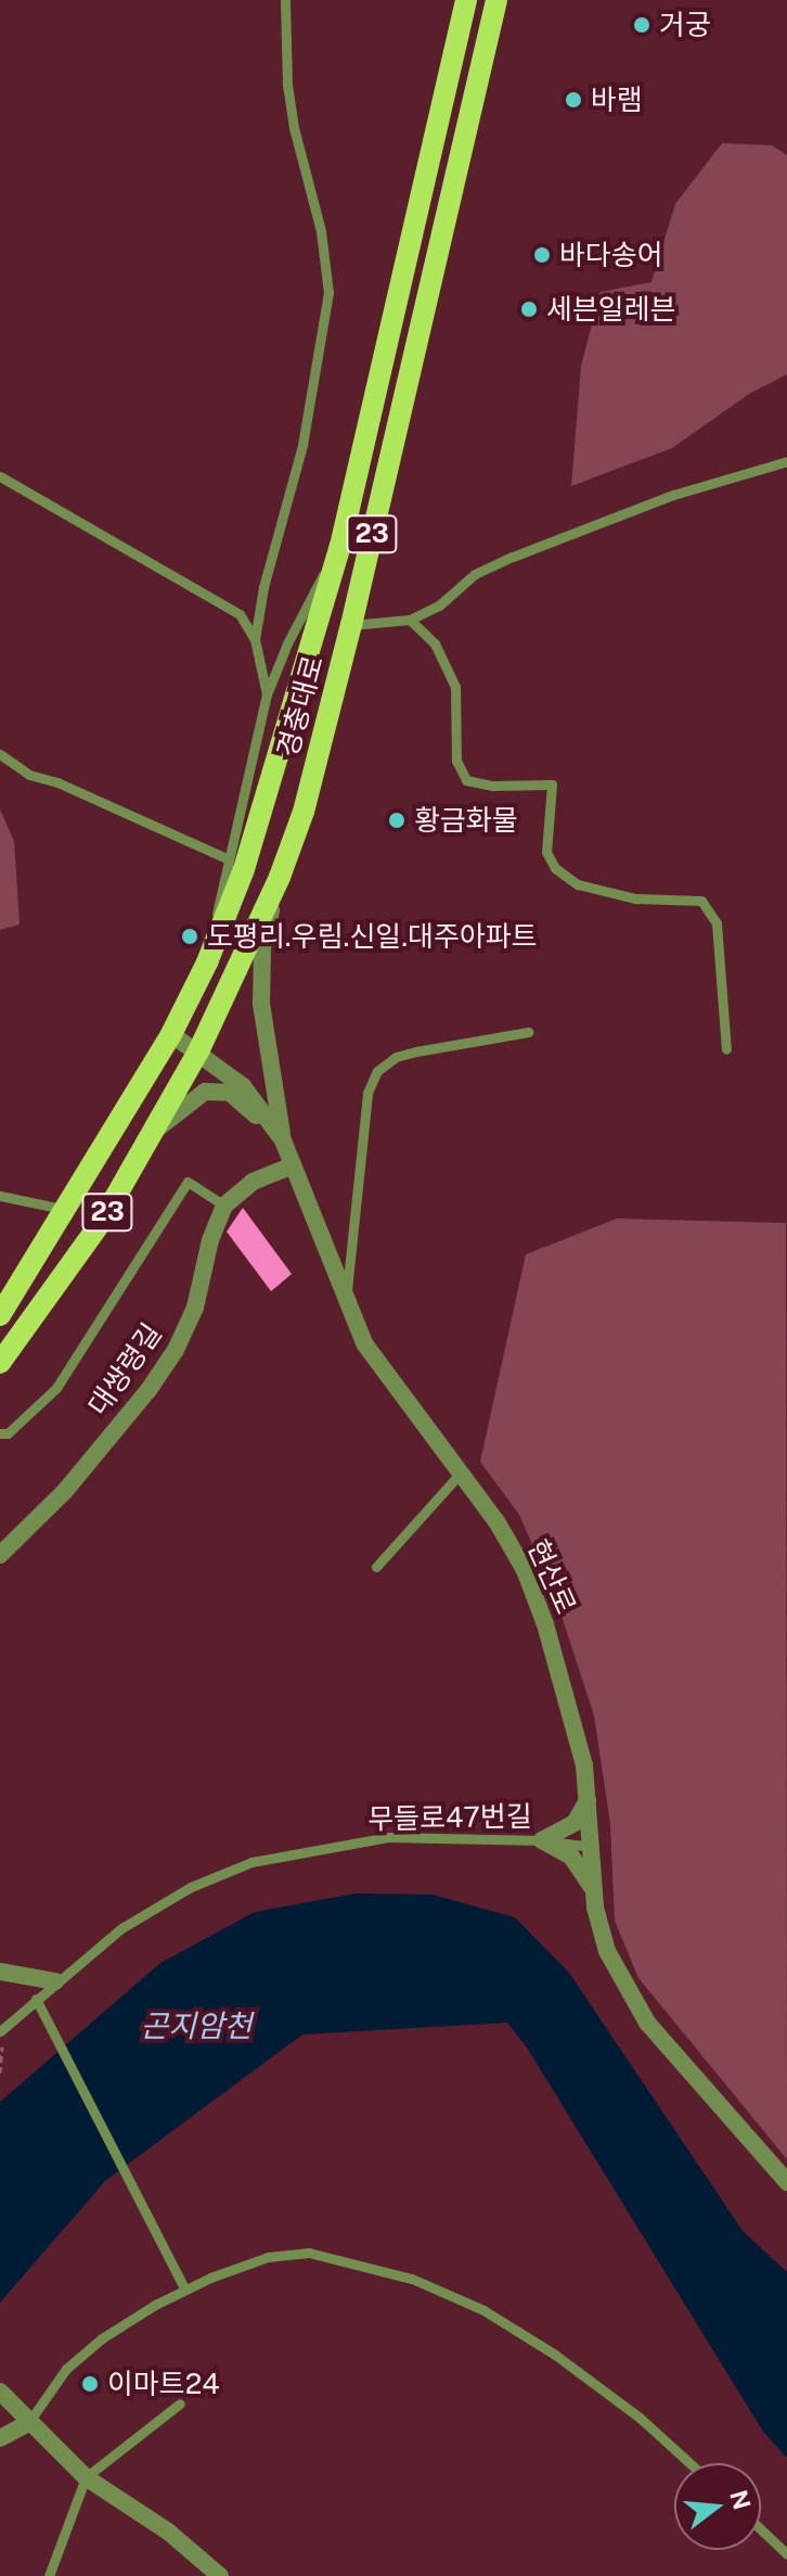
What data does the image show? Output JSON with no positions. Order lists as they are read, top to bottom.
{
  "streets": {
    "main road": ["23", "경충대로"],
    "street": ["대쌍령길", "현산로"],
    "lane": ["무들로47번길"]
  },
  "crossings": [
    ["경충대로", "현산로"],
    ["현산로", "무들로47번길"]
  ],
  "water": ["곤지암천"],
  "places": [
    "거궁",
    "바램",
    "바다송어",
    "세븐일레븐",
    "황금화물",
    "도평리.우림.신일.대주아파트",
    "이마트24"
  ],
  "north": "right"
}
